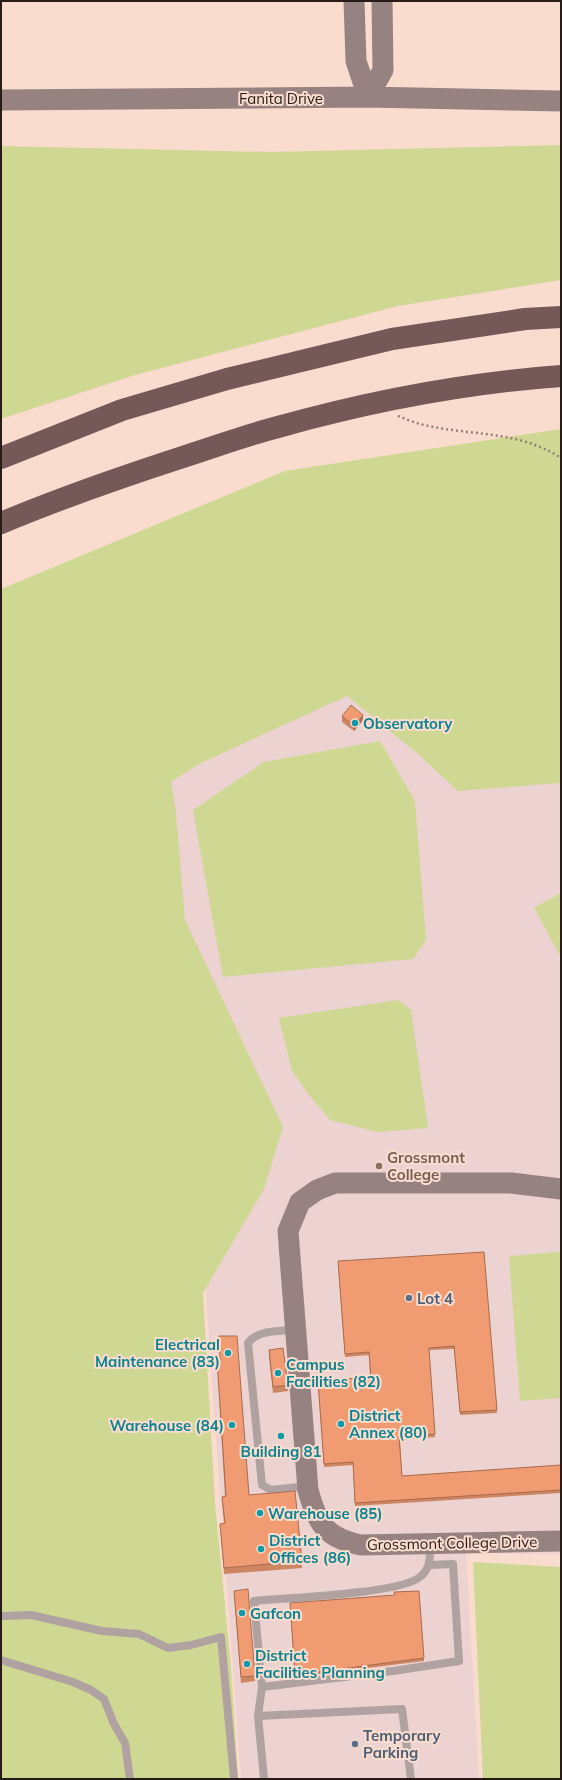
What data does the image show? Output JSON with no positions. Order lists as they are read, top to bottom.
{
  "streets": {
    "street": ["Fanita Drive", "Grossmont College Drive"]
  },
  "places": [
    "Observatory",
    "Grossmont College",
    "Lot 4",
    "Electrical Maintenance (83)",
    "Campus Facilities (82)",
    "District Annex (80)",
    "Warehouse (84)",
    "Building 81",
    "Warehouse (85)",
    "District Offices (86)",
    "Gafcon",
    "District Facilities Planning",
    "Temporary Parking"
  ]
}
